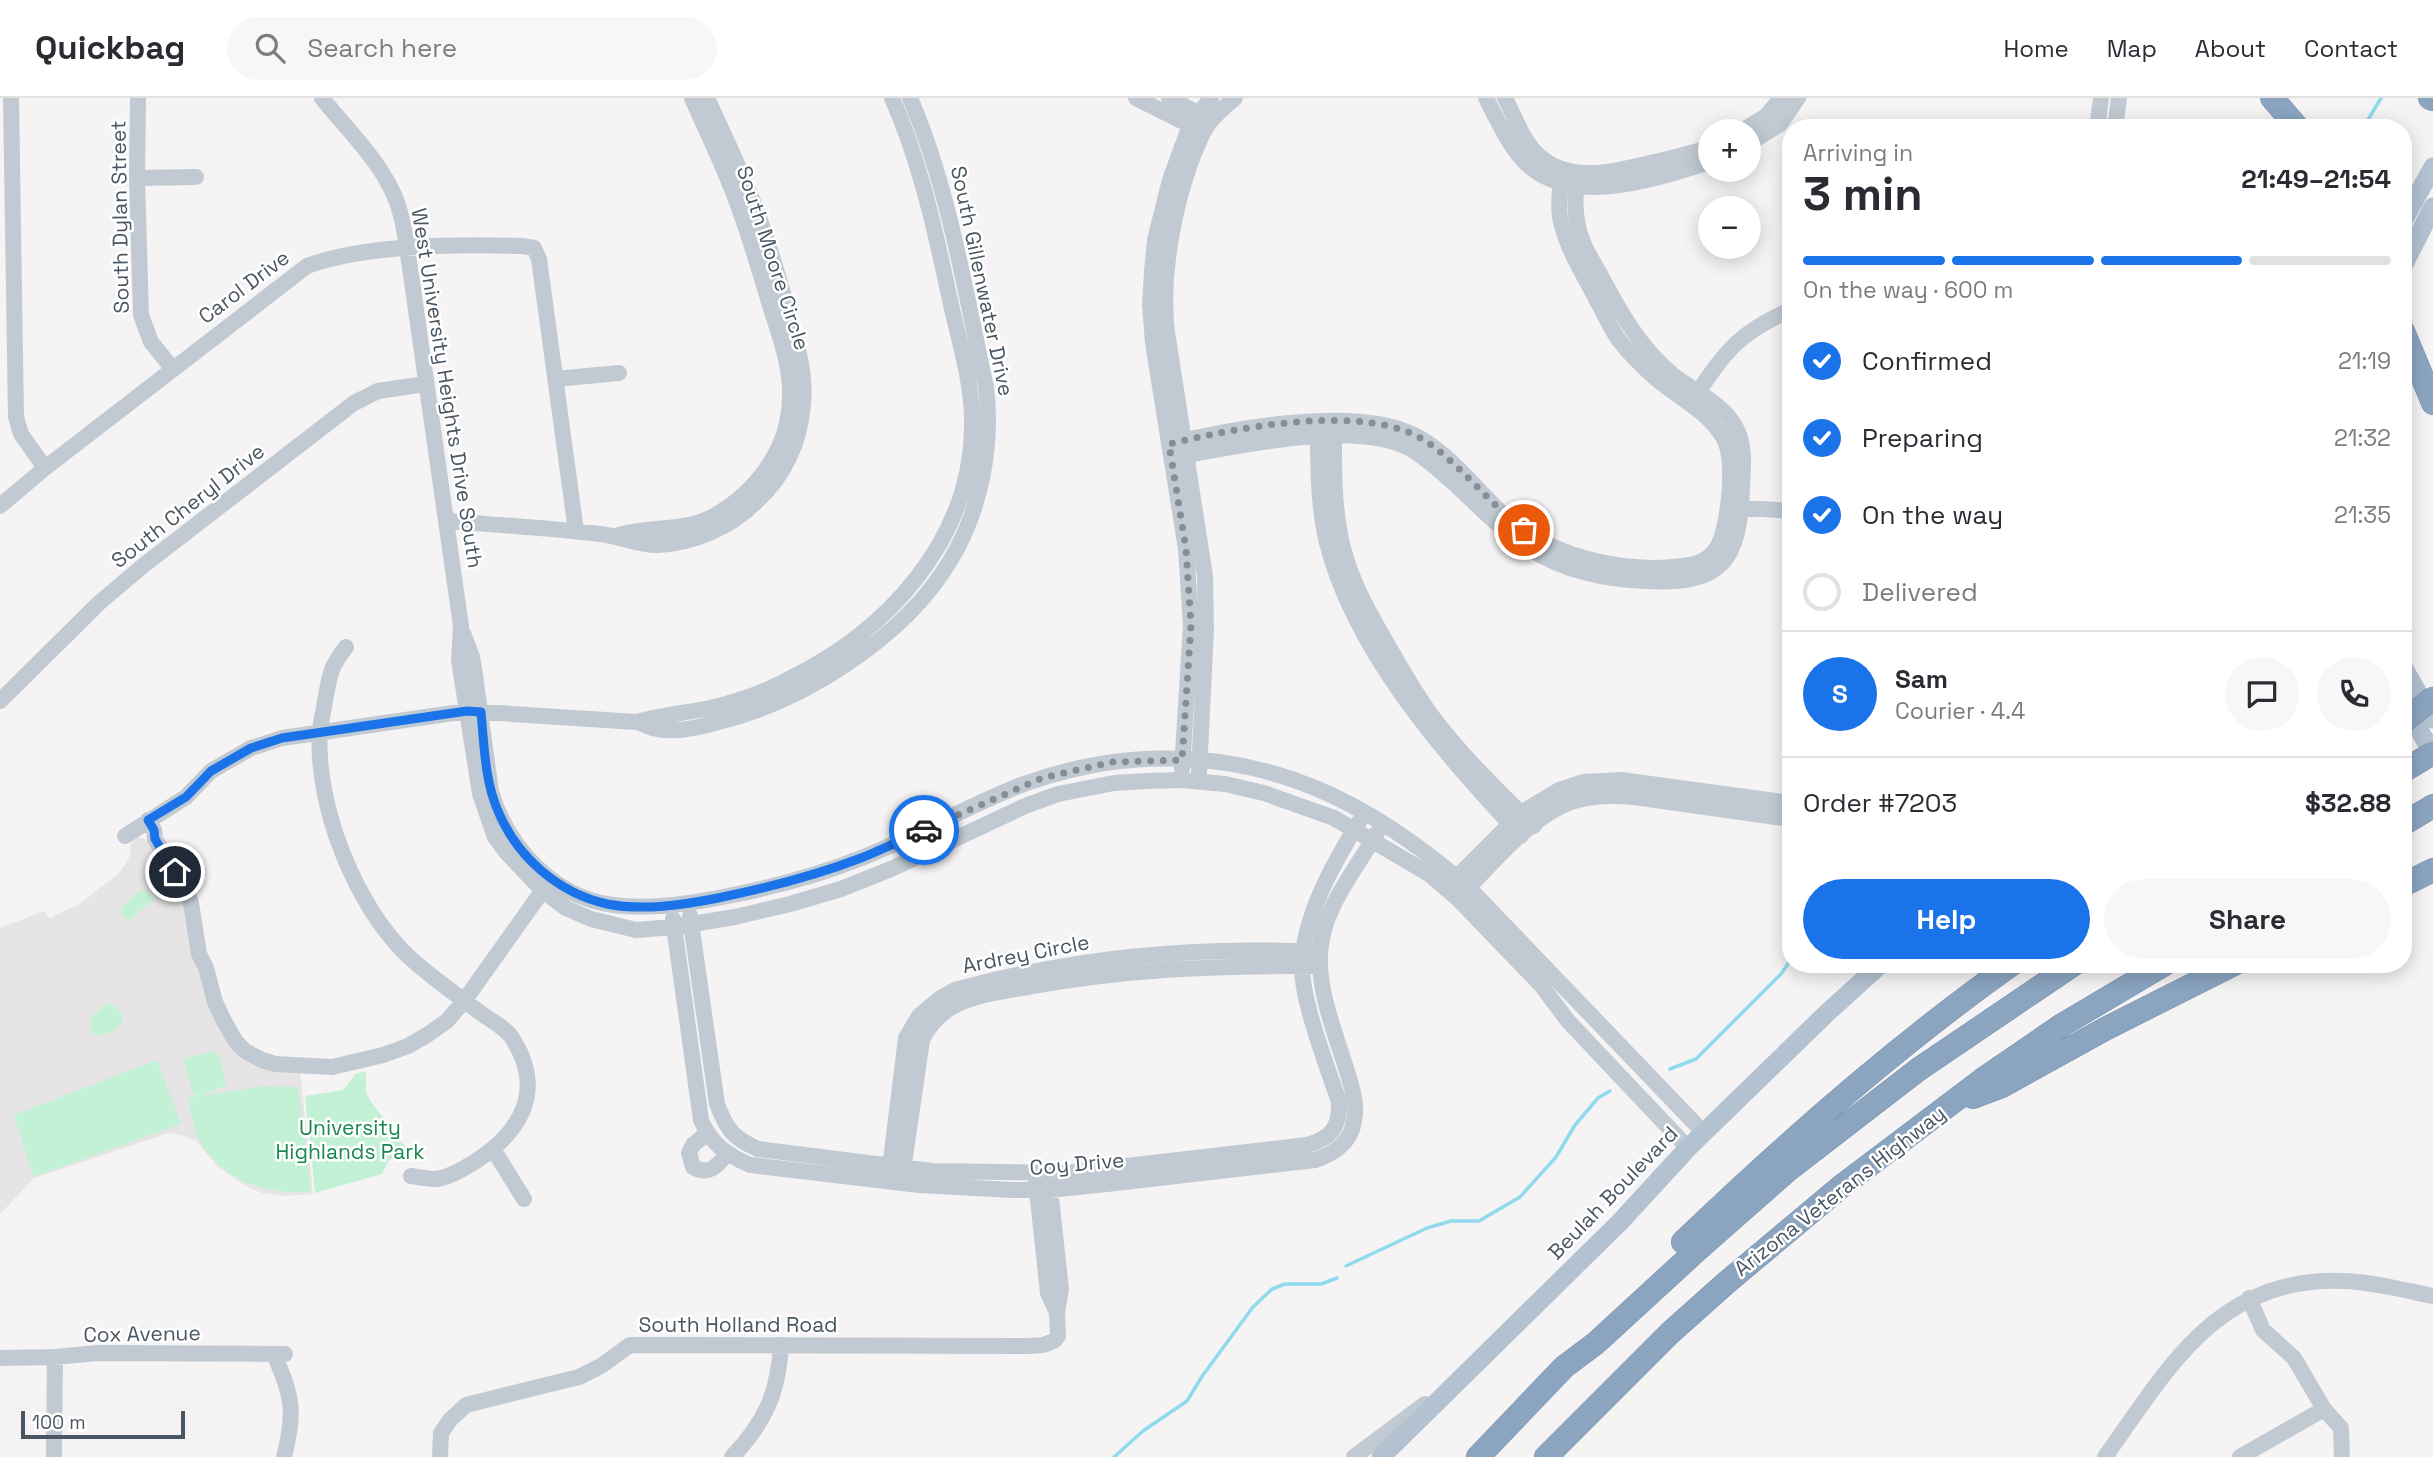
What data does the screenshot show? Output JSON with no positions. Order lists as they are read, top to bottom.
{
  "streets": {
    "highway": ["Arizona Veterans Highway"],
    "main road": ["Beulah Boulevard"],
    "street": [
      "South Dylan Street",
      "South Moore Circle",
      "South Gillenwater Drive",
      "Carol Drive",
      "West University Heights Drive South",
      "South Cheryl Drive",
      "Ardrey Circle",
      "Coy Drive",
      "South Holland Road",
      "Cox Avenue"
    ]
  },
  "crossings": [
    ["South Dylan Street", "Carol Drive"],
    ["South Moore Circle", "Carol Drive"],
    ["South Moore Circle", "West University Heights Drive South"],
    ["South Gillenwater Drive", "West University Heights Drive South"],
    ["Carol Drive", "West University Heights Drive South"],
    ["West University Heights Drive South", "South Cheryl Drive"],
    ["West University Heights Drive South", "Coy Drive"],
    ["West University Heights Drive South", "Beulah Boulevard"],
    ["Ardrey Circle", "Coy Drive"],
    ["Coy Drive", "South Holland Road"]
  ],
  "parks": ["University Highlands Park"],
  "scale_bar": "100 m",
  "page": {
    "header": "Quickbag",
    "search": "Search here",
    "nav": [
      "Home",
      "Map",
      "About",
      "Contact"
    ],
    "map_buttons": ["+", "−"],
    "heading": ["3 min", "Arriving in", "21:49–21:54"],
    "panel": [
      "Sam",
      "Courier · 4.4",
      "Order #7203",
      "$32.88"
    ],
    "bar": "On the way · 600 m",
    "list": [
      ["Confirmed", "21:19"],
      ["Preparing", "21:32"],
      ["On the way", "21:35"],
      "Delivered"
    ],
    "round": "S",
    "buttons": ["Help", "Share"],
    "scale": "100 m"
  }
}
